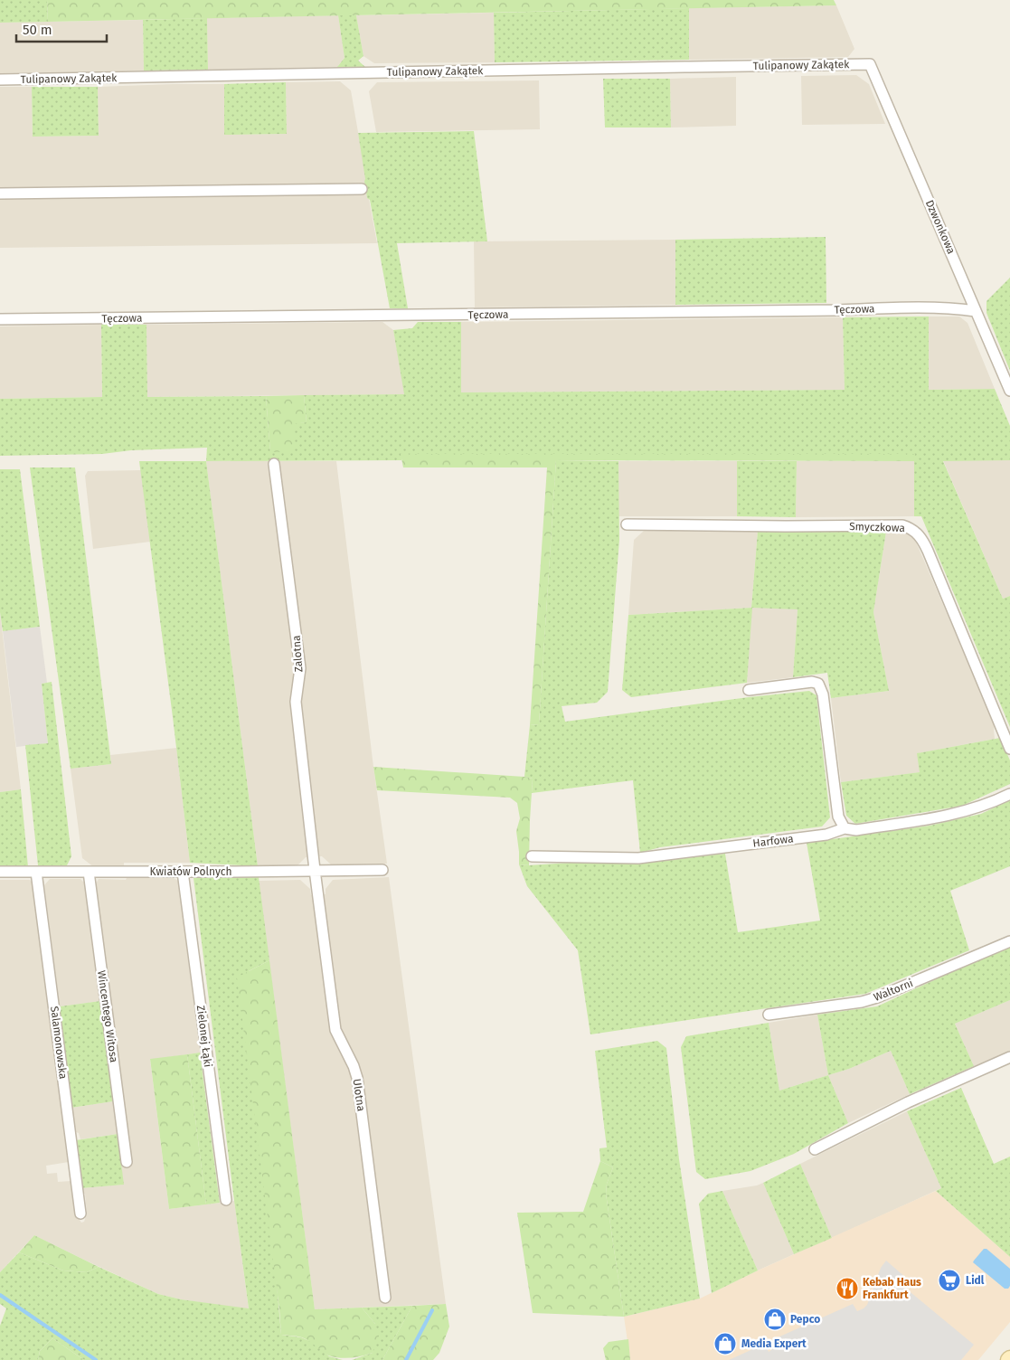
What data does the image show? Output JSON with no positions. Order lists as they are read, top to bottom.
{
  "streets": {
    "street": [
      "Tulipanowy Zakątek",
      "Dzwonkowa",
      "Tęczowa",
      "Smyczkowa",
      "Zalotna",
      "Harfowa",
      "Kwiatów Polnych",
      "Waltorni",
      "Wincentego Witosa",
      "Zielonej Łąki",
      "Salamonowska",
      "Ulotna"
    ]
  },
  "crossings": [
    ["Tulipanowy Zakątek", "Dzwonkowa"],
    ["Dzwonkowa", "Tęczowa"],
    ["Zalotna", "Kwiatów Polnych"],
    ["Zalotna", "Ulotna"],
    ["Kwiatów Polnych", "Wincentego Witosa"],
    ["Kwiatów Polnych", "Zielonej Łąki"],
    ["Kwiatów Polnych", "Salamonowska"],
    ["Kwiatów Polnych", "Ulotna"]
  ],
  "places": {
    "supermarket": ["Lidl"],
    "restaurant": ["Kebab Haus Frankfurt"],
    "shop": ["Pepco", "Media Expert"]
  },
  "scale_bar": "50 m"
}
